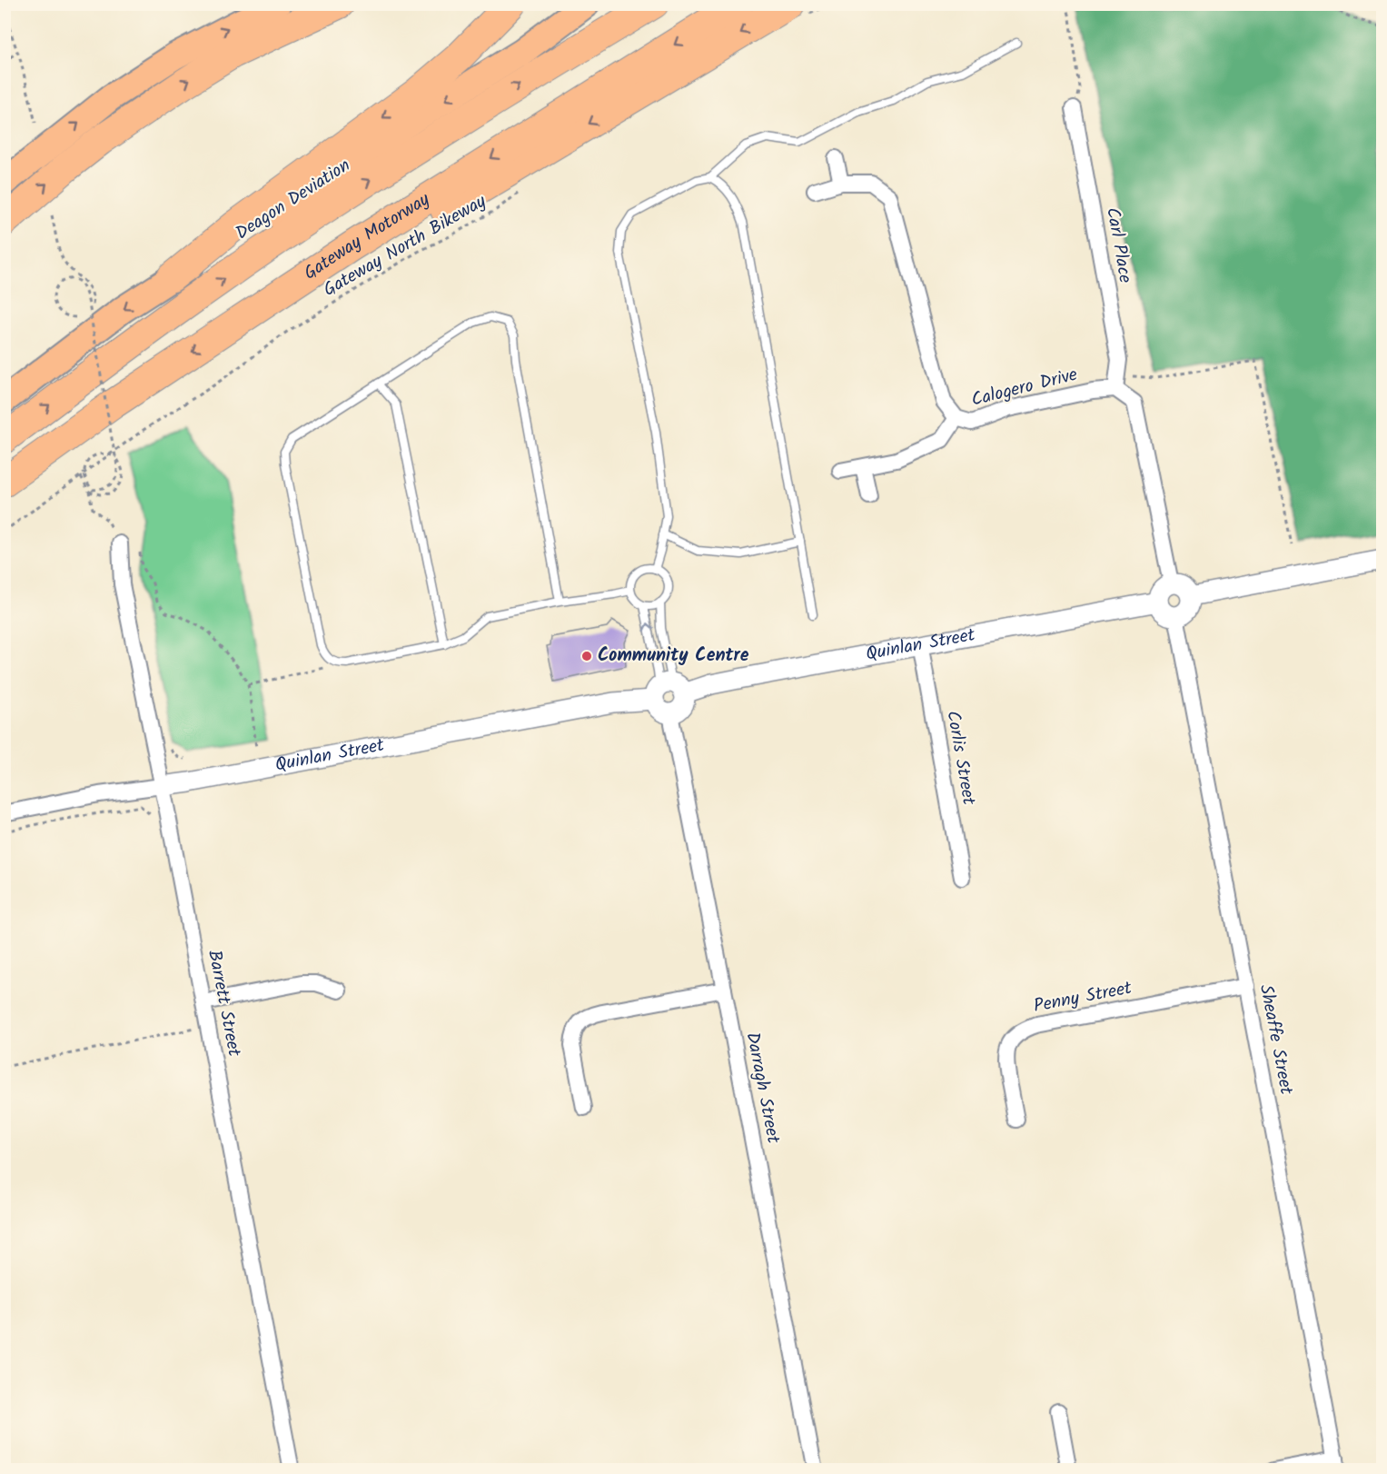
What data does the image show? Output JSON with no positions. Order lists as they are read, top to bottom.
{
  "streets": {
    "highway": ["Deagon Deviation", "Gateway Motorway"],
    "street": [
      "Carl Place",
      "Calogero Drive",
      "Quinlan Street",
      "Corlis Street",
      "Penny Street",
      "Barrett Street",
      "Sheaffe Street",
      "Darragh Street"
    ],
    "path": ["Gateway North Bikeway"]
  },
  "crossings": [
    ["Carl Place", "Calogero Drive"],
    ["Quinlan Street", "Corlis Street"],
    ["Quinlan Street", "Barrett Street"],
    ["Quinlan Street", "Sheaffe Street"],
    ["Penny Street", "Sheaffe Street"]
  ],
  "places": ["Community Centre"]
}
